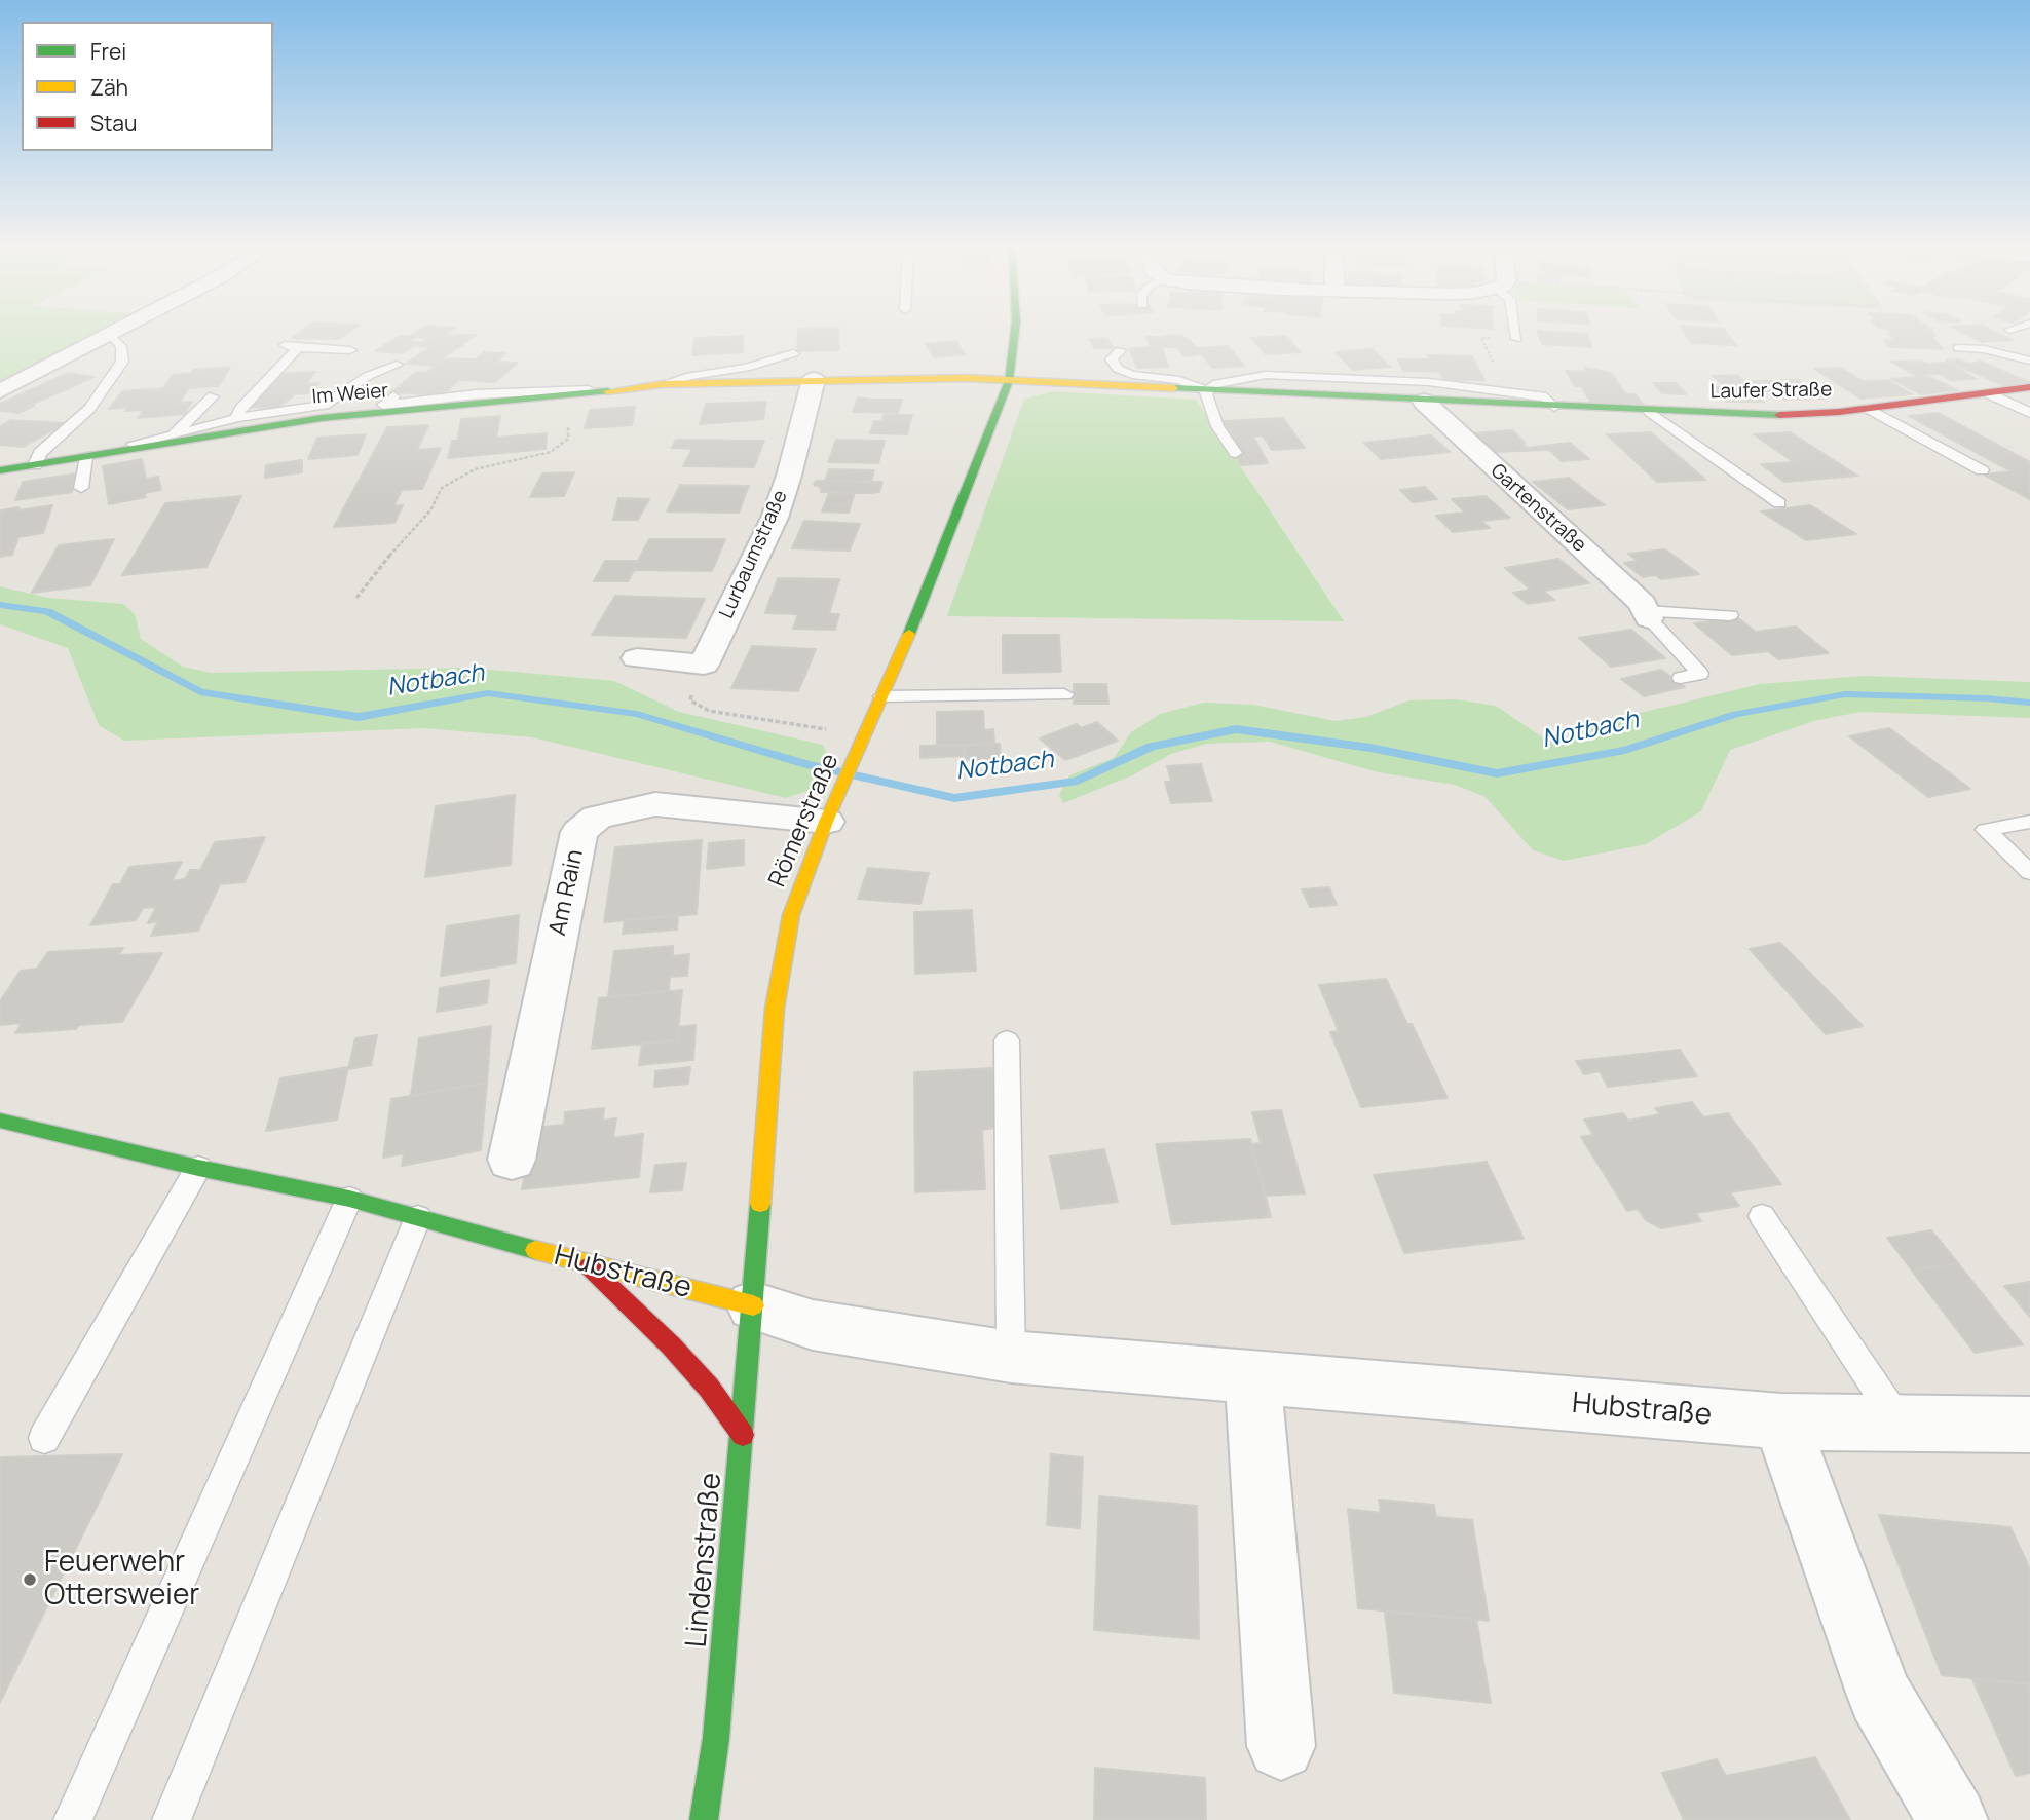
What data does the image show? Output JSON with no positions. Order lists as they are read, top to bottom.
{
  "streets": {
    "main road": [
      "Laufer Straße",
      "Im Weier",
      "Römerstraße",
      "Hubstraße",
      "Lindenstraße"
    ],
    "street": ["Gartenstraße", "Lurbaumstraße", "Am Rain"]
  },
  "crossings": [
    ["Laufer Straße", "Im Weier"],
    ["Laufer Straße", "Gartenstraße"],
    ["Laufer Straße", "Römerstraße"],
    ["Im Weier", "Lurbaumstraße"],
    ["Im Weier", "Römerstraße"],
    ["Römerstraße", "Am Rain"],
    ["Römerstraße", "Hubstraße"],
    ["Römerstraße", "Lindenstraße"],
    ["Hubstraße", "Lindenstraße"]
  ],
  "water": ["Notbach"],
  "places": ["Feuerwehr Ottersweier"],
  "legend": ["Frei", "Zäh", "Stau"]
}
